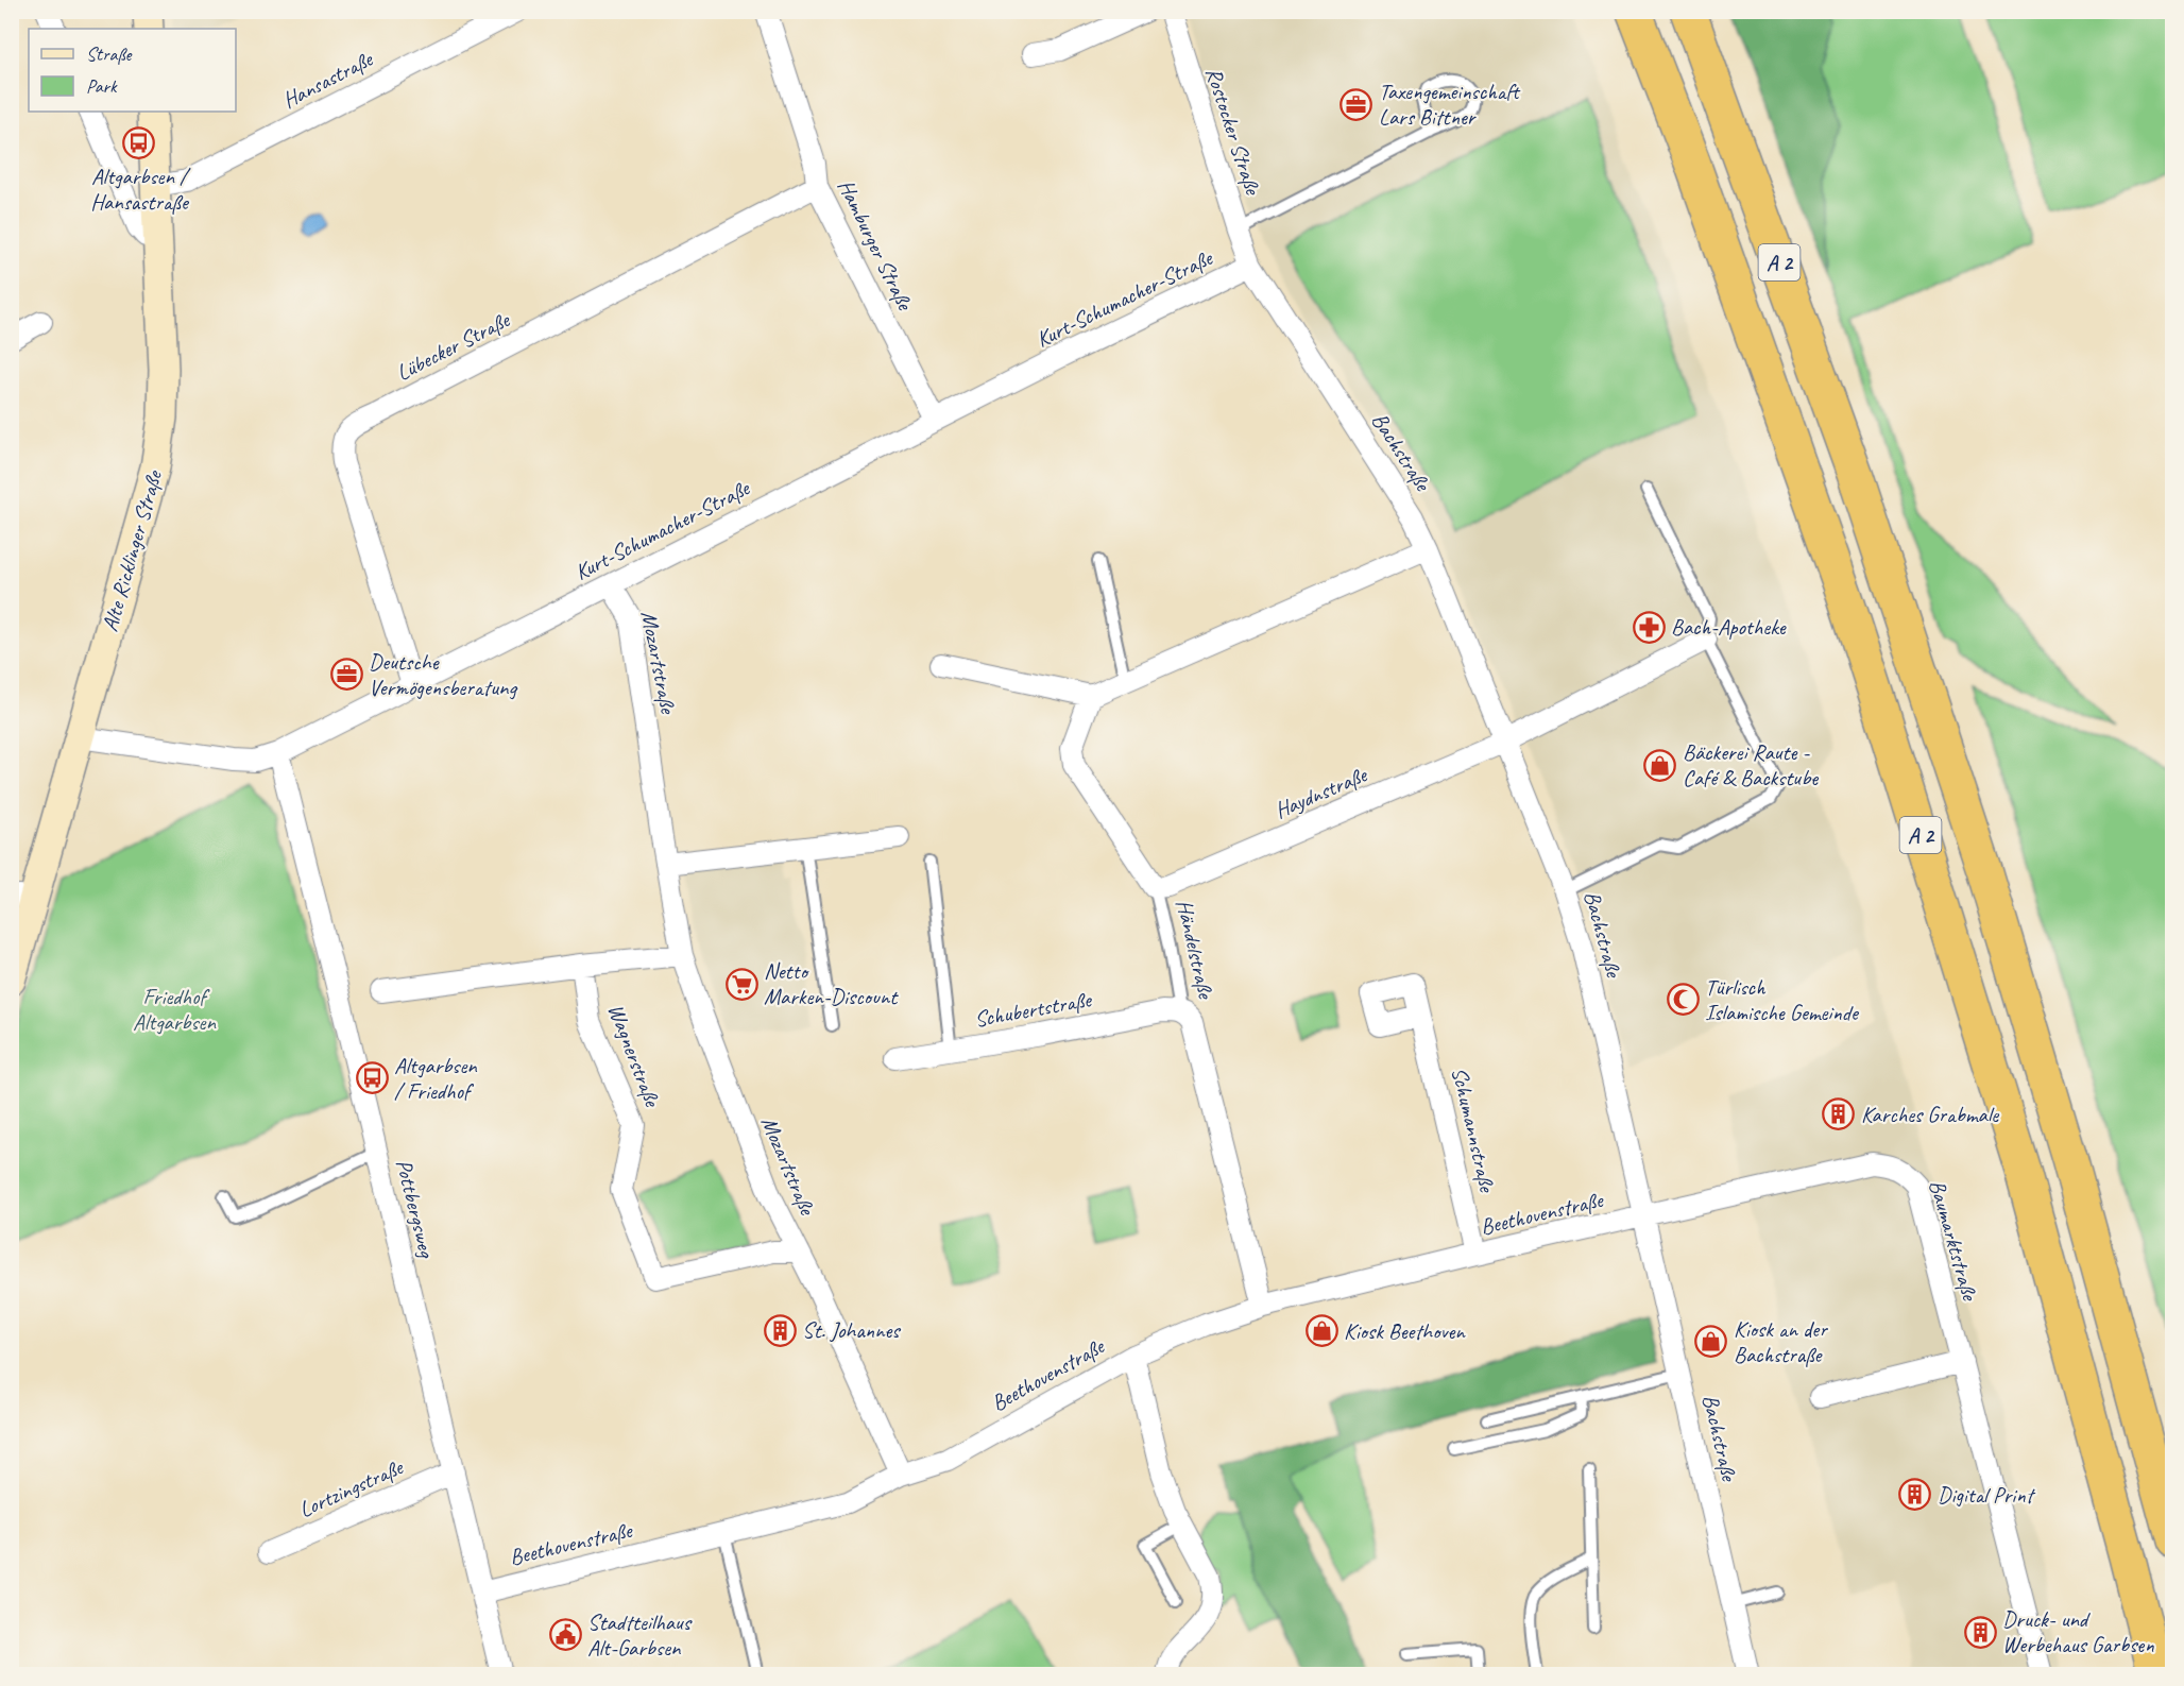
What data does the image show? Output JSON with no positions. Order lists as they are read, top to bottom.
{
  "streets": {
    "highway": ["A 2"],
    "main road": ["Alte Ricklinger Straße"],
    "street": [
      "Hansastraße",
      "Rostocker Straße",
      "Hamburger Straße",
      "Kurt-Schumacher-Straße",
      "Lübecker Straße",
      "Bachstraße",
      "Mozartstraße",
      "Haydnstraße",
      "Händelstraße",
      "Schubertstraße",
      "Wagnerstraße",
      "Schumannstraße",
      "Pottbergsweg",
      "Beethovenstraße",
      "Baumarktstraße",
      "Lortzingstraße"
    ]
  },
  "crossings": [
    ["Hansastraße", "Alte Ricklinger Straße"],
    ["Rostocker Straße", "Kurt-Schumacher-Straße"],
    ["Rostocker Straße", "Bachstraße"],
    ["Hamburger Straße", "Kurt-Schumacher-Straße"],
    ["Hamburger Straße", "Lübecker Straße"],
    ["Kurt-Schumacher-Straße", "Lübecker Straße"],
    ["Kurt-Schumacher-Straße", "Bachstraße"],
    ["Kurt-Schumacher-Straße", "Alte Ricklinger Straße"],
    ["Kurt-Schumacher-Straße", "Mozartstraße"],
    ["Kurt-Schumacher-Straße", "Pottbergsweg"],
    ["Bachstraße", "Haydnstraße"],
    ["Bachstraße", "Beethovenstraße"],
    ["Bachstraße", "Baumarktstraße"],
    ["Mozartstraße", "Wagnerstraße"],
    ["Mozartstraße", "Beethovenstraße"],
    ["Haydnstraße", "Händelstraße"],
    ["Händelstraße", "Schubertstraße"],
    ["Händelstraße", "Beethovenstraße"],
    ["Schumannstraße", "Beethovenstraße"],
    ["Pottbergsweg", "Beethovenstraße"],
    ["Pottbergsweg", "Lortzingstraße"],
    ["Beethovenstraße", "Baumarktstraße"]
  ],
  "parks": ["Friedhof Altgarbsen"],
  "places": {
    "office": ["Taxengemeinschaft Lars Bittner", "Deutsche Vermögensberatung"],
    "bus stop": ["Altgarbsen / Hansastraße", "Altgarbsen / Friedhof"],
    "pharmacy": ["Bach-Apotheke"],
    "shop": ["Bäckerei Raute - Café & Backstube", "Kiosk Beethoven", "Kiosk an der Bachstraße"],
    "supermarket": ["Netto Marken-Discount"],
    "mosque": ["Türlisch Islamische Gemeinde"],
    "building": [
      "Karches Grabmale",
      "St. Johannes",
      "Digital Print",
      "Druck- und Werbehaus Garbsen"
    ],
    "public building": ["Stadtteilhaus Alt-Garbsen"]
  },
  "legend": ["Straße", "Park"]
}
